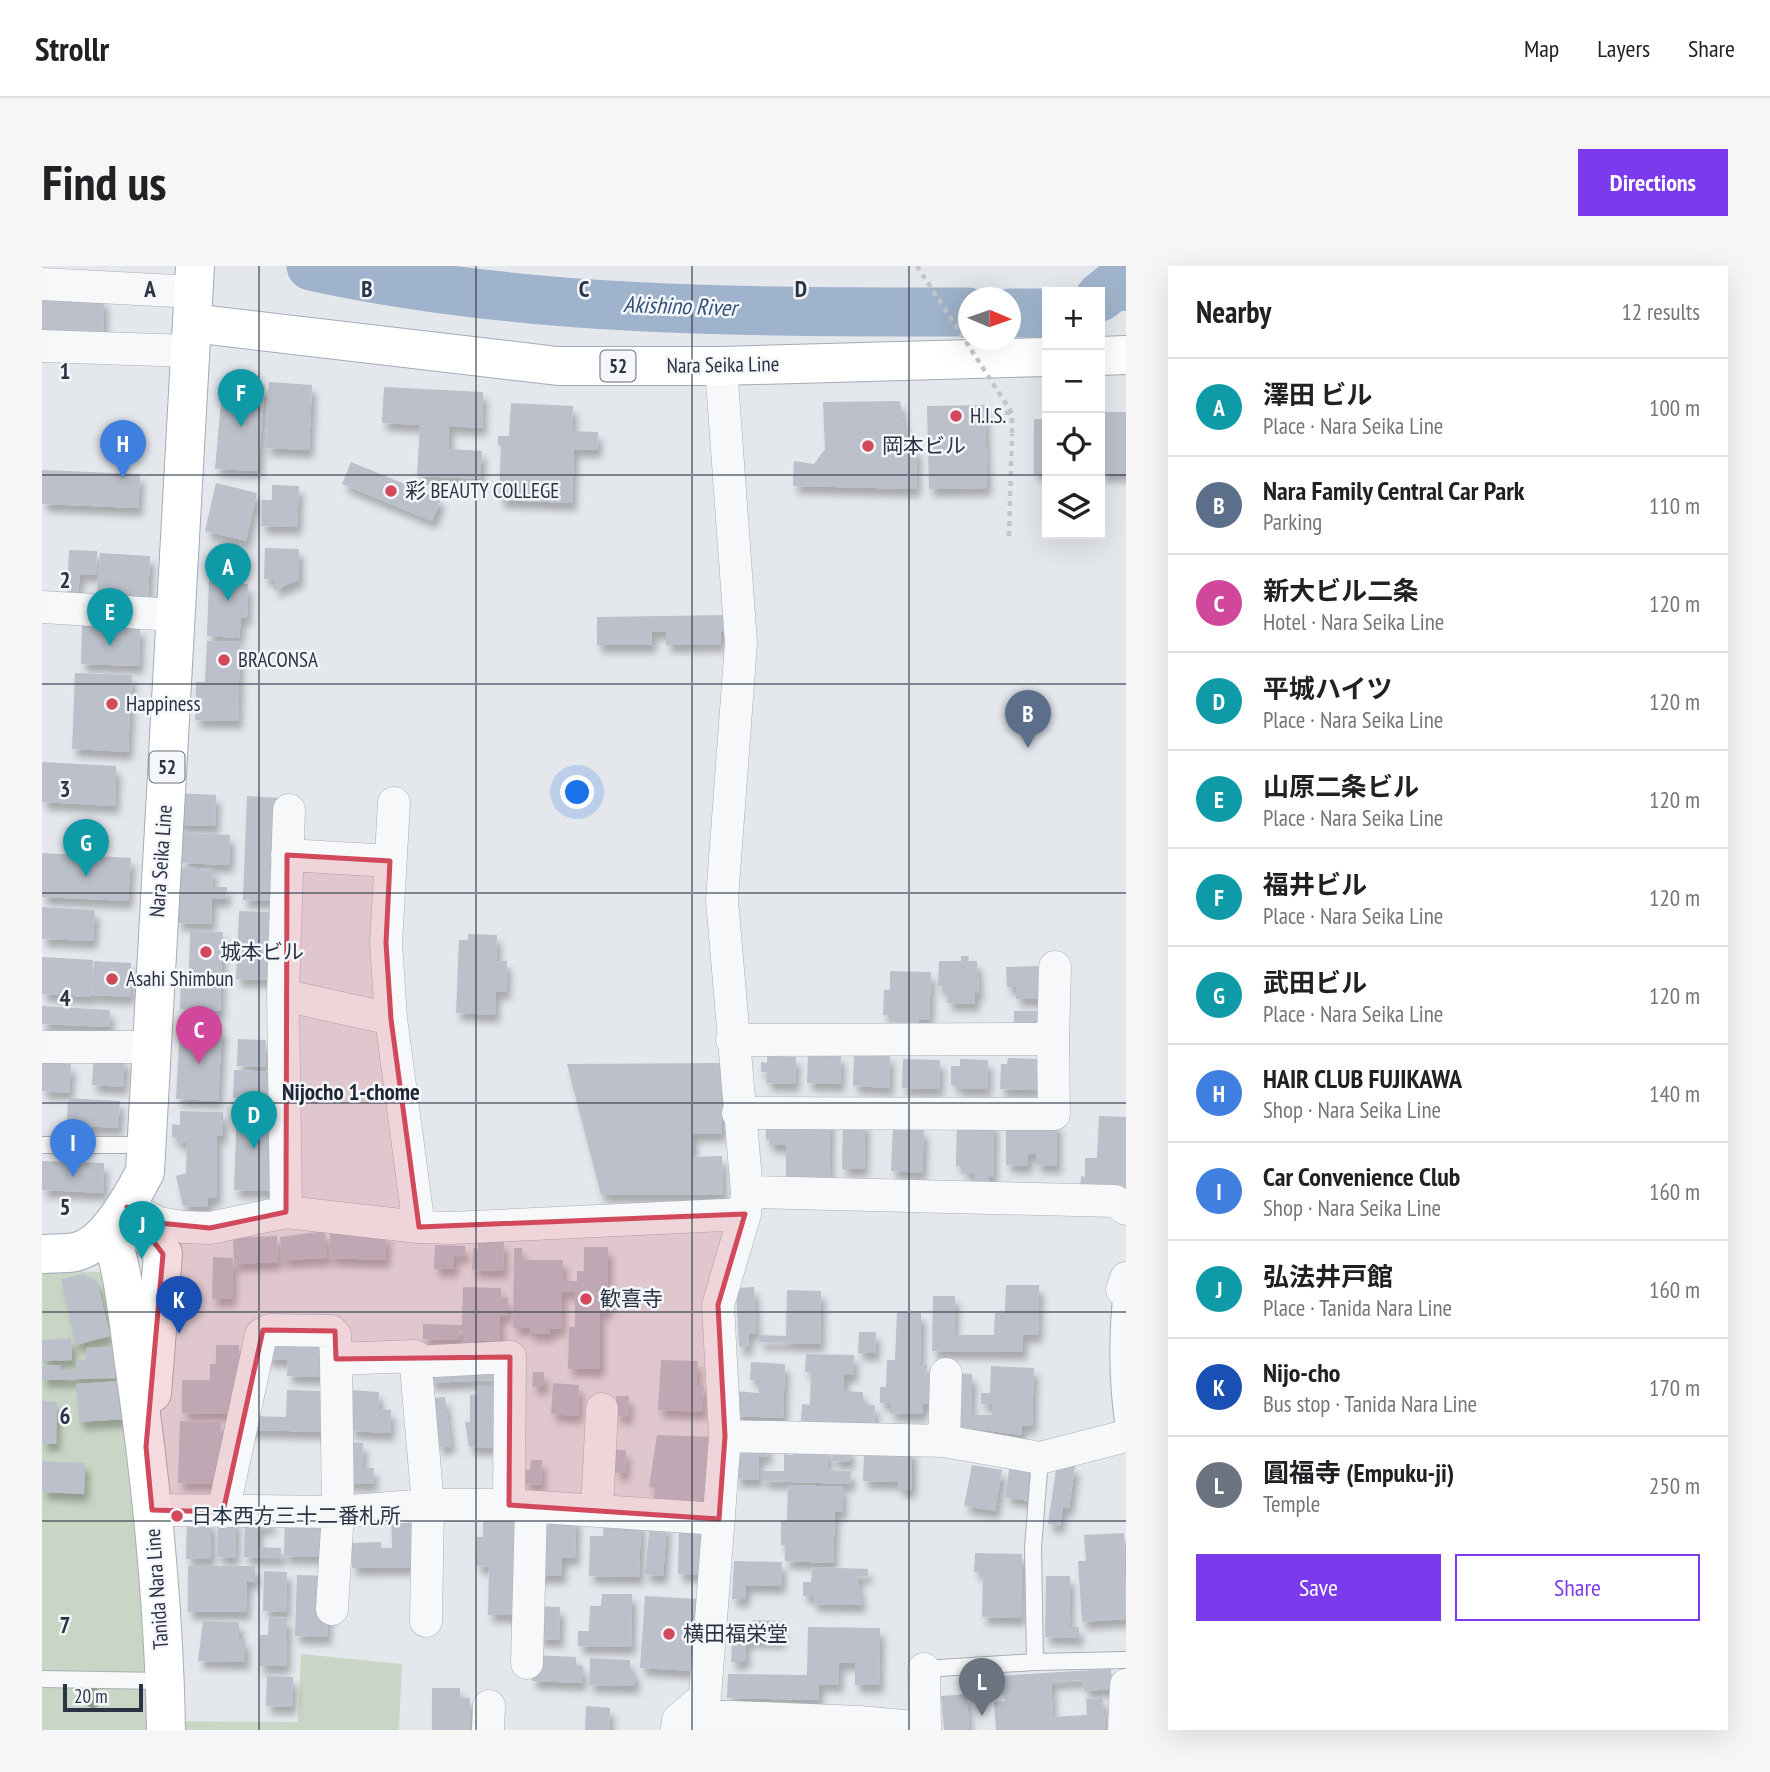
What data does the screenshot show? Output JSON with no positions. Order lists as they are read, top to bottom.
{
  "streets": {
    "main road": ["Nara Seika Line", "52", "Tanida Nara Line"]
  },
  "crossings": [
    ["Nara Seika Line", "Tanida Nara Line"]
  ],
  "districts": ["Nijocho 1-chome"],
  "water": ["Akishino River"],
  "places": [
    "H.I.S.",
    "岡本ビル",
    "彩 BEAUTY COLLEGE",
    "BRACONSA",
    "Happiness",
    "城本ビル",
    "Asahi Shimbun",
    "歓喜寺",
    "日本西方三十二番札所",
    "横田福栄堂"
  ],
  "scale_bar": "20 m",
  "north": "right",
  "page": {
    "header": "Strollr",
    "nav": ["Map", "Layers", "Share"],
    "buttons": [
      "Directions",
      ["Save", "Share"]
    ],
    "title": "Find us",
    "heading": ["Nearby", "12 results"],
    "map_buttons": ["+", "−"],
    "list": [
      {
        "mark": "A",
        "name": "澤田 ビル",
        "note": "Place · Nara Seika Line",
        "value": "100 m"
      },
      {
        "mark": "B",
        "name": "Nara Family Central Car Park",
        "note": "Parking",
        "value": "110 m"
      },
      {
        "mark": "C",
        "name": "新大ビル二条",
        "note": "Hotel · Nara Seika Line",
        "value": "120 m"
      },
      {
        "mark": "D",
        "name": "平城ハイツ",
        "note": "Place · Nara Seika Line",
        "value": "120 m"
      },
      {
        "mark": "E",
        "name": "山原二条ビル",
        "note": "Place · Nara Seika Line",
        "value": "120 m"
      },
      {
        "mark": "F",
        "name": "福井ビル",
        "note": "Place · Nara Seika Line",
        "value": "120 m"
      },
      {
        "mark": "G",
        "name": "武田ビル",
        "note": "Place · Nara Seika Line",
        "value": "120 m"
      },
      {
        "mark": "H",
        "name": "HAIR CLUB FUJIKAWA",
        "note": "Shop · Nara Seika Line",
        "value": "140 m"
      },
      {
        "mark": "I",
        "name": "Car Convenience Club",
        "note": "Shop · Nara Seika Line",
        "value": "160 m"
      },
      {
        "mark": "J",
        "name": "弘法井戸館",
        "note": "Place · Tanida Nara Line",
        "value": "160 m"
      },
      {
        "mark": "K",
        "name": "Nijo-cho",
        "note": "Bus stop · Tanida Nara Line",
        "value": "170 m"
      },
      {
        "mark": "L",
        "name": "圓福寺 (Empuku-ji)",
        "note": "Temple",
        "value": "250 m"
      }
    ],
    "pins": [
      "F",
      "H",
      "A",
      "E",
      "B",
      "G",
      "C",
      "D",
      "I",
      "J",
      "K",
      "L"
    ],
    "scale": "20 m"
  },
  "grid": {
    "columns": [
      "A",
      "B",
      "C",
      "D"
    ],
    "rows": [
      "1",
      "2",
      "3",
      "4",
      "5",
      "6",
      "7"
    ]
  }
}
